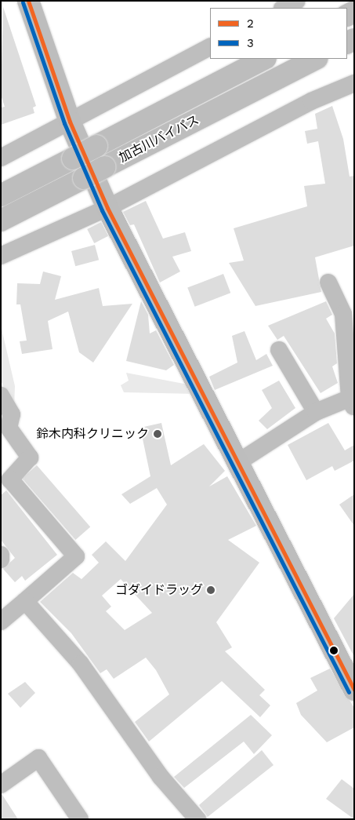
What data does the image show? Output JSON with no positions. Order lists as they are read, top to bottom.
{
  "streets": {
    "main road": ["加古川バイパス"]
  },
  "places": ["鈴木内科クリニック", "ゴダイドラッグ"],
  "lines": ["transit line 2", "transit line 3"],
  "legend": ["2", "3"]
}
